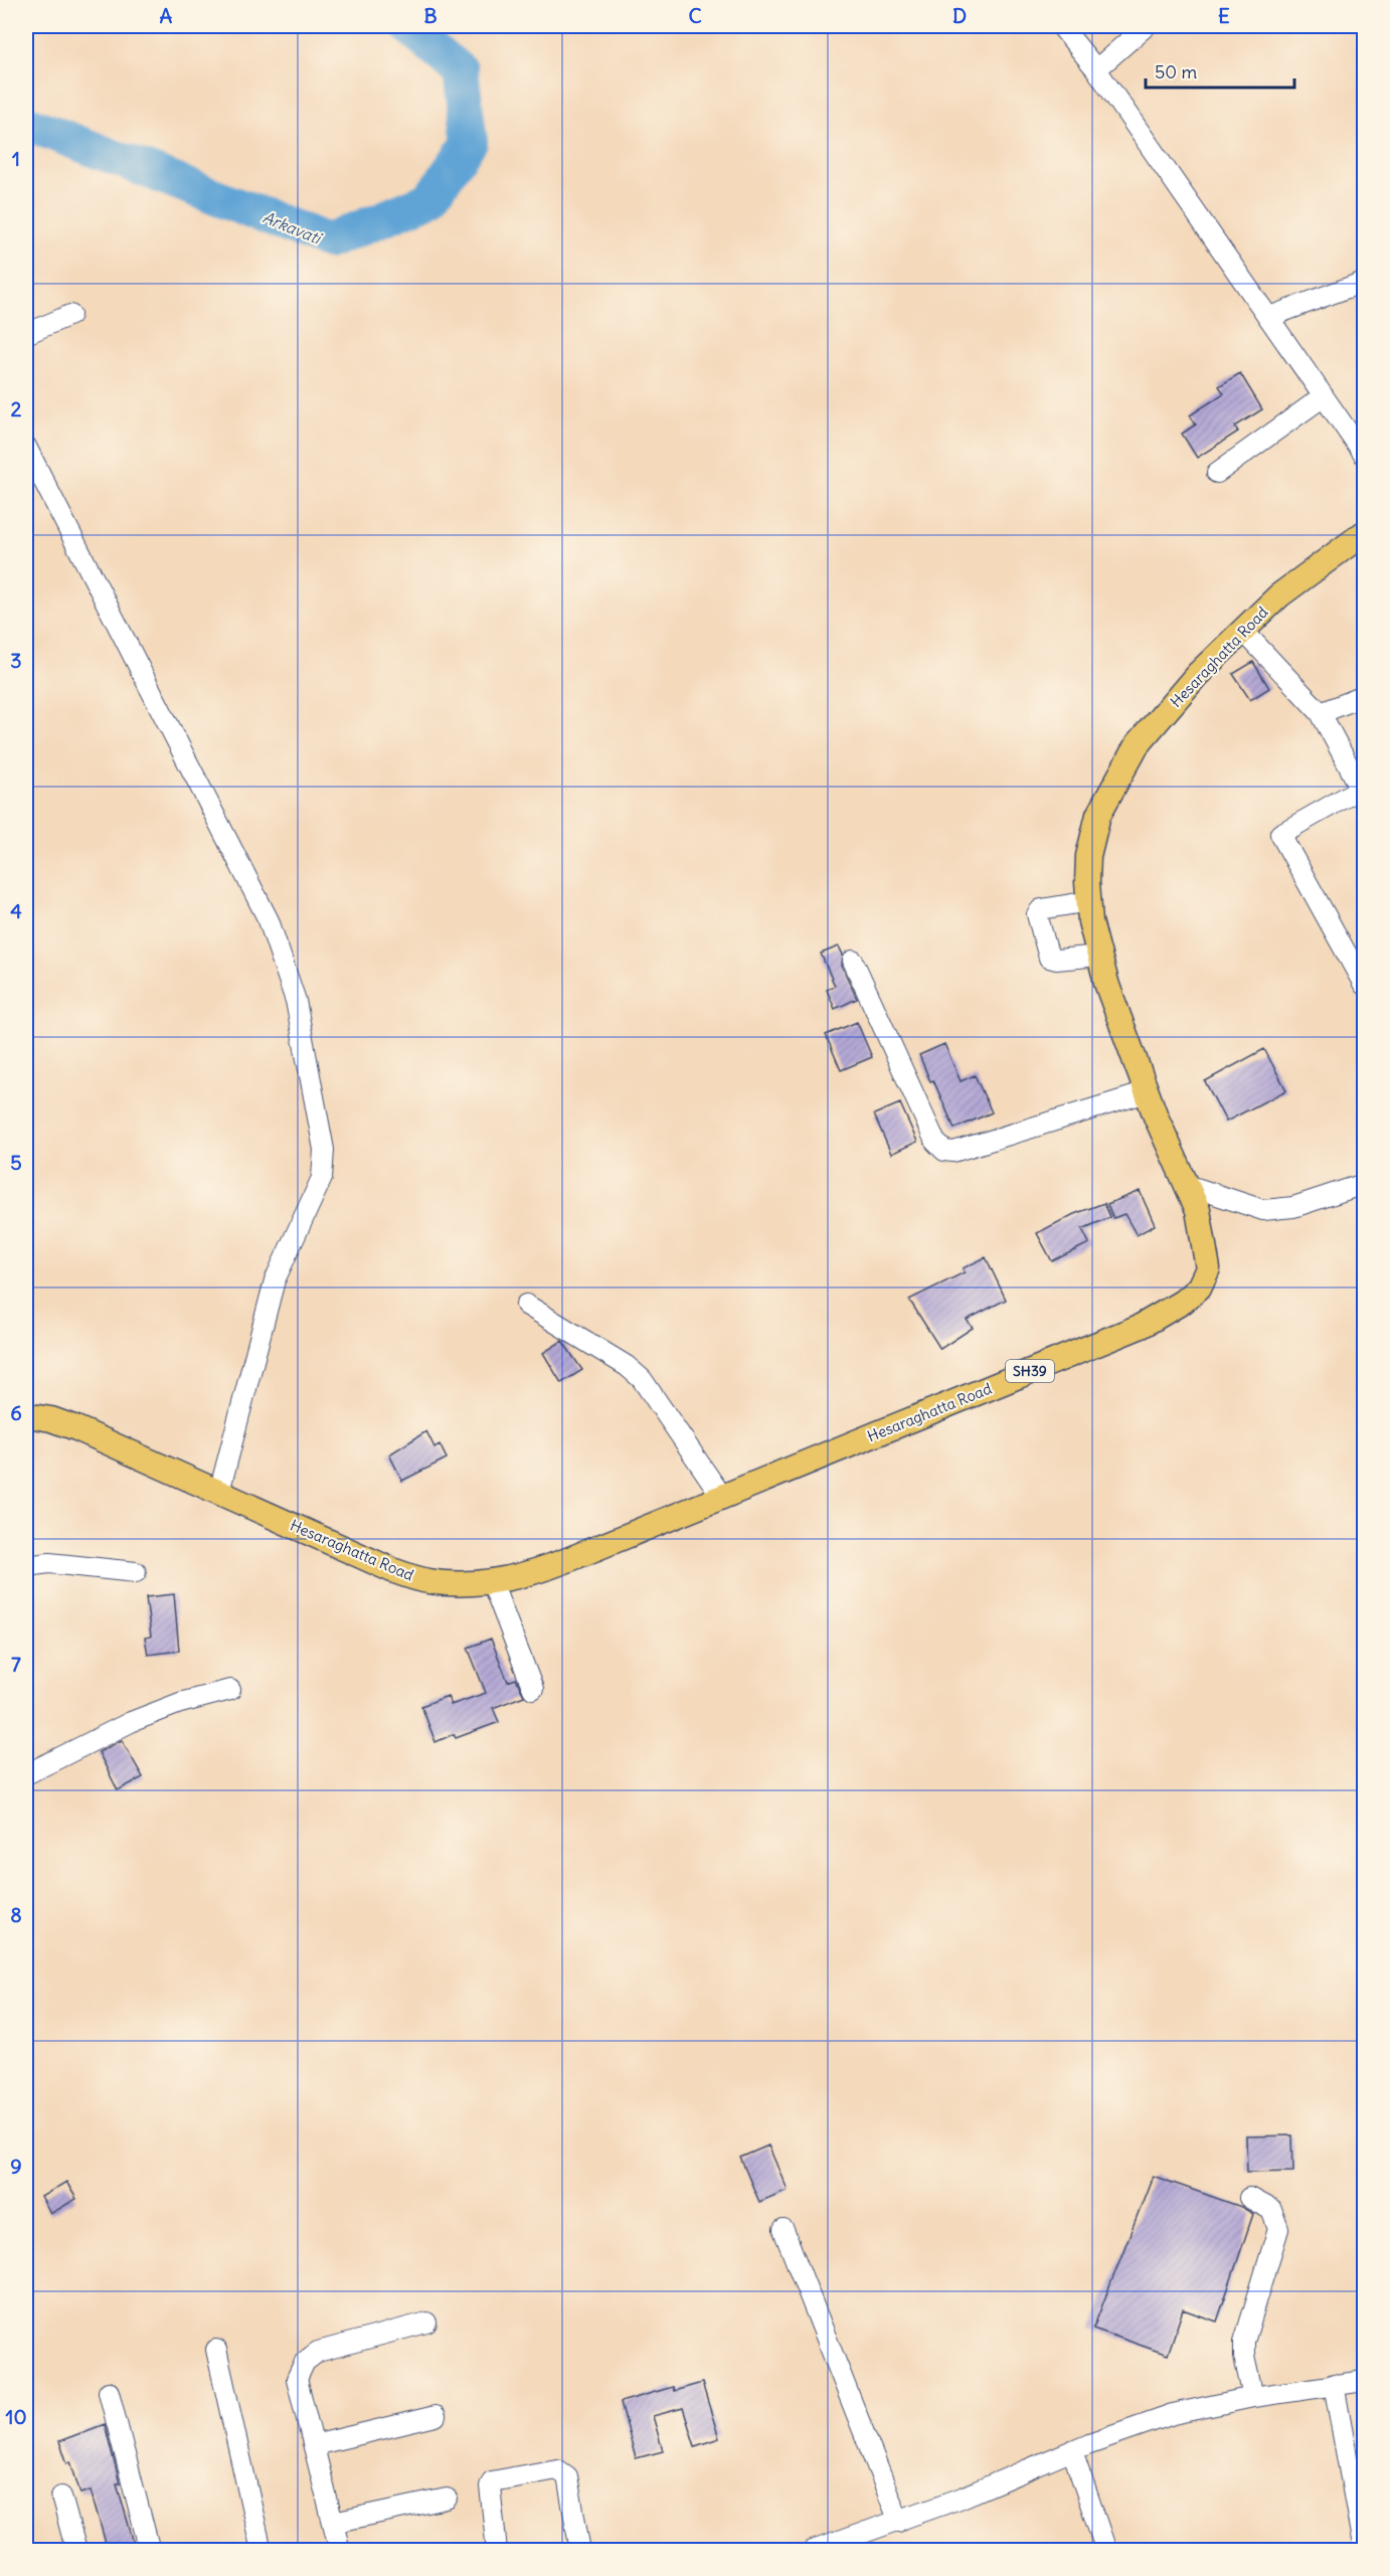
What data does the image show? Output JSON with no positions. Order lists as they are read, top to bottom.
{
  "streets": {
    "main road": ["Hesaraghatta Road", "SH39"]
  },
  "water": ["Arkavati"],
  "scale_bar": "50 m",
  "grid": {
    "columns": [
      "A",
      "B",
      "C",
      "D",
      "E"
    ],
    "rows": [
      "1",
      "2",
      "3",
      "4",
      "5",
      "6",
      "7",
      "8",
      "9",
      "10"
    ]
  }
}
